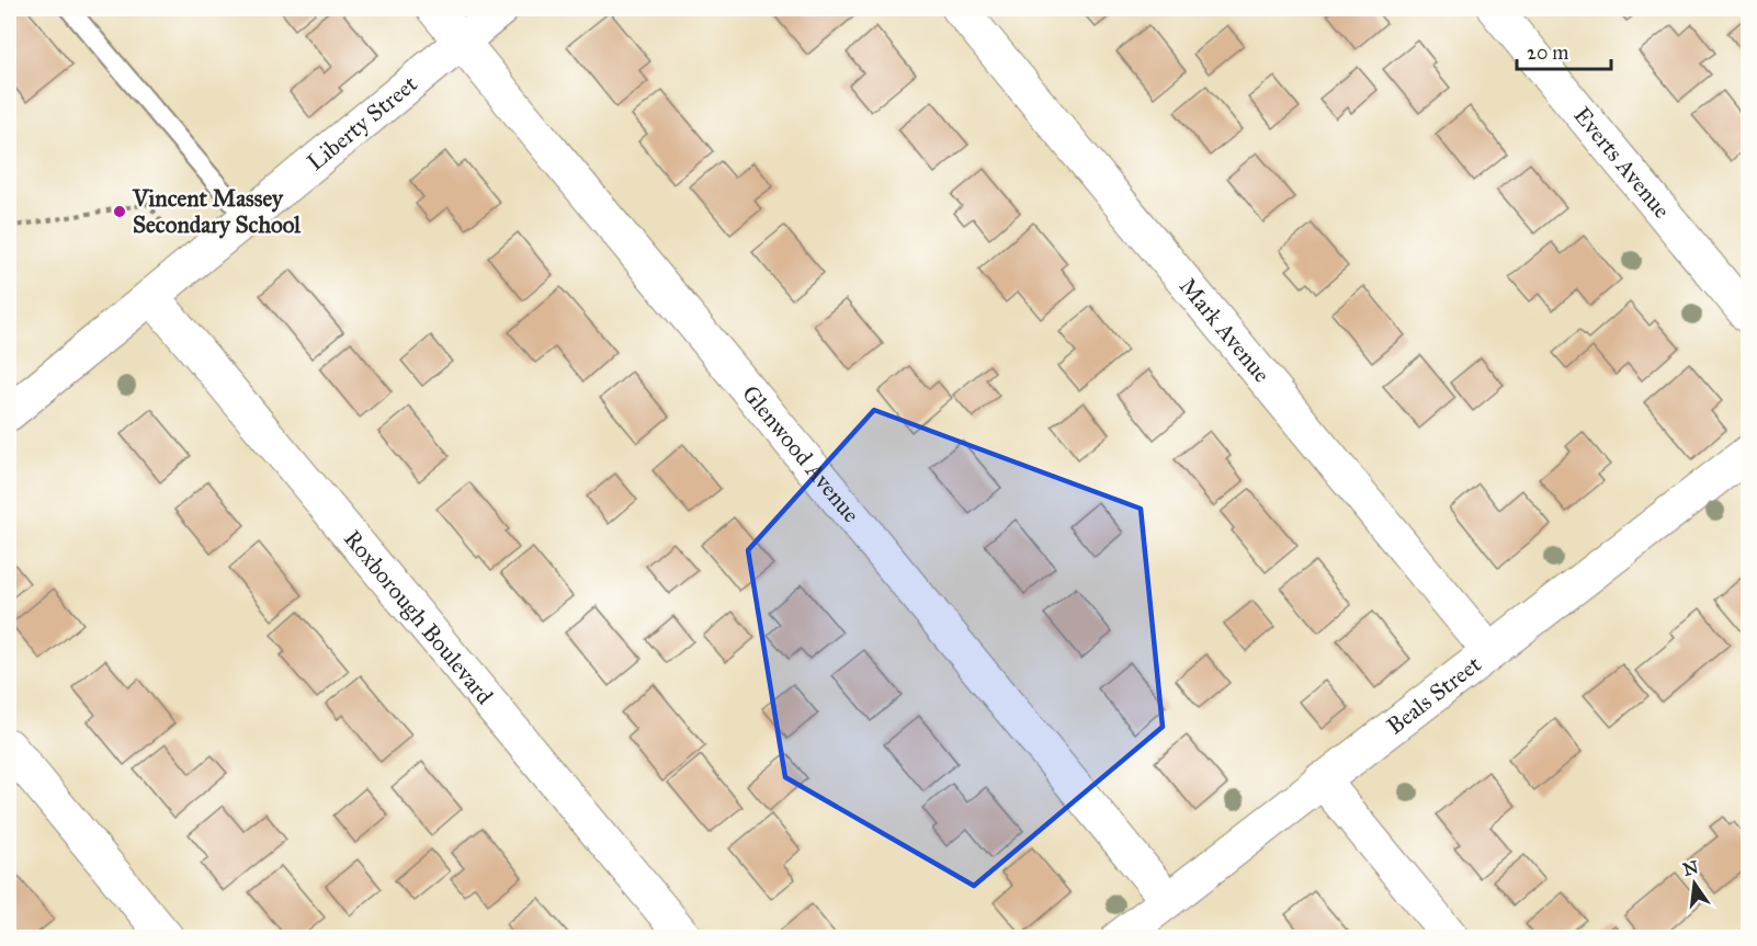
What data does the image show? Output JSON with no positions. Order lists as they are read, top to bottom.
{
  "streets": {
    "street": [
      "Liberty Street",
      "Everts Avenue",
      "Mark Avenue",
      "Glenwood Avenue",
      "Roxborough Boulevard",
      "Beals Street"
    ]
  },
  "crossings": [
    ["Liberty Street", "Glenwood Avenue"],
    ["Liberty Street", "Roxborough Boulevard"],
    ["Mark Avenue", "Beals Street"],
    ["Glenwood Avenue", "Beals Street"]
  ],
  "places": ["Vincent Massey Secondary School"],
  "scale_bar": "20 m",
  "north": "top"
}
